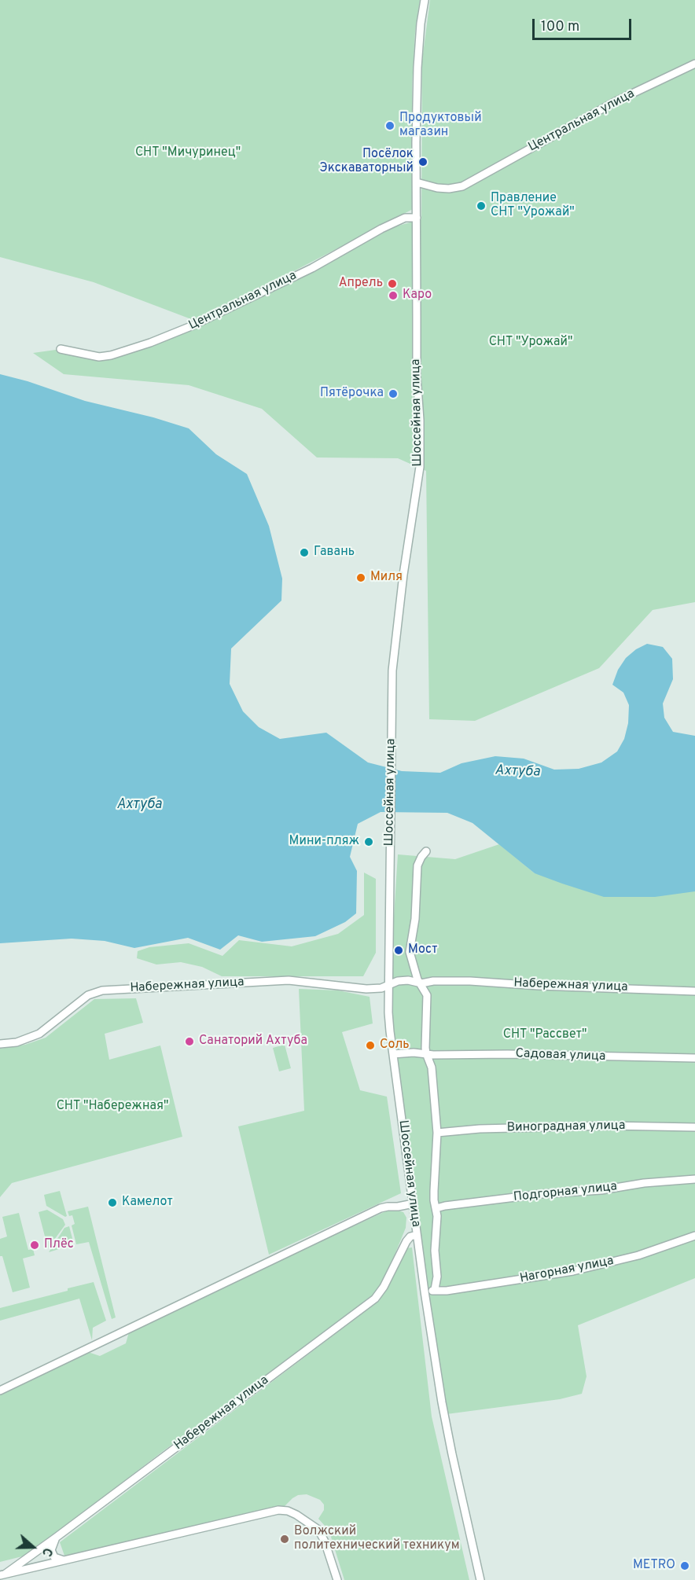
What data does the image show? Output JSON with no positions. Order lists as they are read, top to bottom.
{
  "streets": {
    "street": [
      "Центральная улица",
      "Шоссейная улица",
      "Набережная улица",
      "Садовая улица",
      "Виноградная улица",
      "Подгорная улица",
      "Нагорная улица"
    ]
  },
  "crossings": [
    ["Центральная улица", "Шоссейная улица"],
    ["Шоссейная улица", "Набережная улица"],
    ["Шоссейная улица", "Садовая улица"],
    ["Шоссейная улица", "Нагорная улица"]
  ],
  "water": ["Ахтуба"],
  "parks": [
    "СНТ \"Мичуринец\"",
    "СНТ \"Урожай\"",
    "СНТ \"Рассвет\"",
    "СНТ \"Набережная\""
  ],
  "places": [
    "Продуктовый магазин",
    "Посёлок Экскаваторный",
    "Правление СНТ \"Урожай\"",
    "Апрель",
    "Каро",
    "Пятёрочка",
    "Гавань",
    "Миля",
    "Мини-пляж",
    "Мост",
    "Санаторий Ахтуба",
    "Соль",
    "Камелот",
    "Плёс",
    "Волжский политехнический техникум",
    "METRO"
  ],
  "scale_bar": "100 m",
  "north": "right"
}
